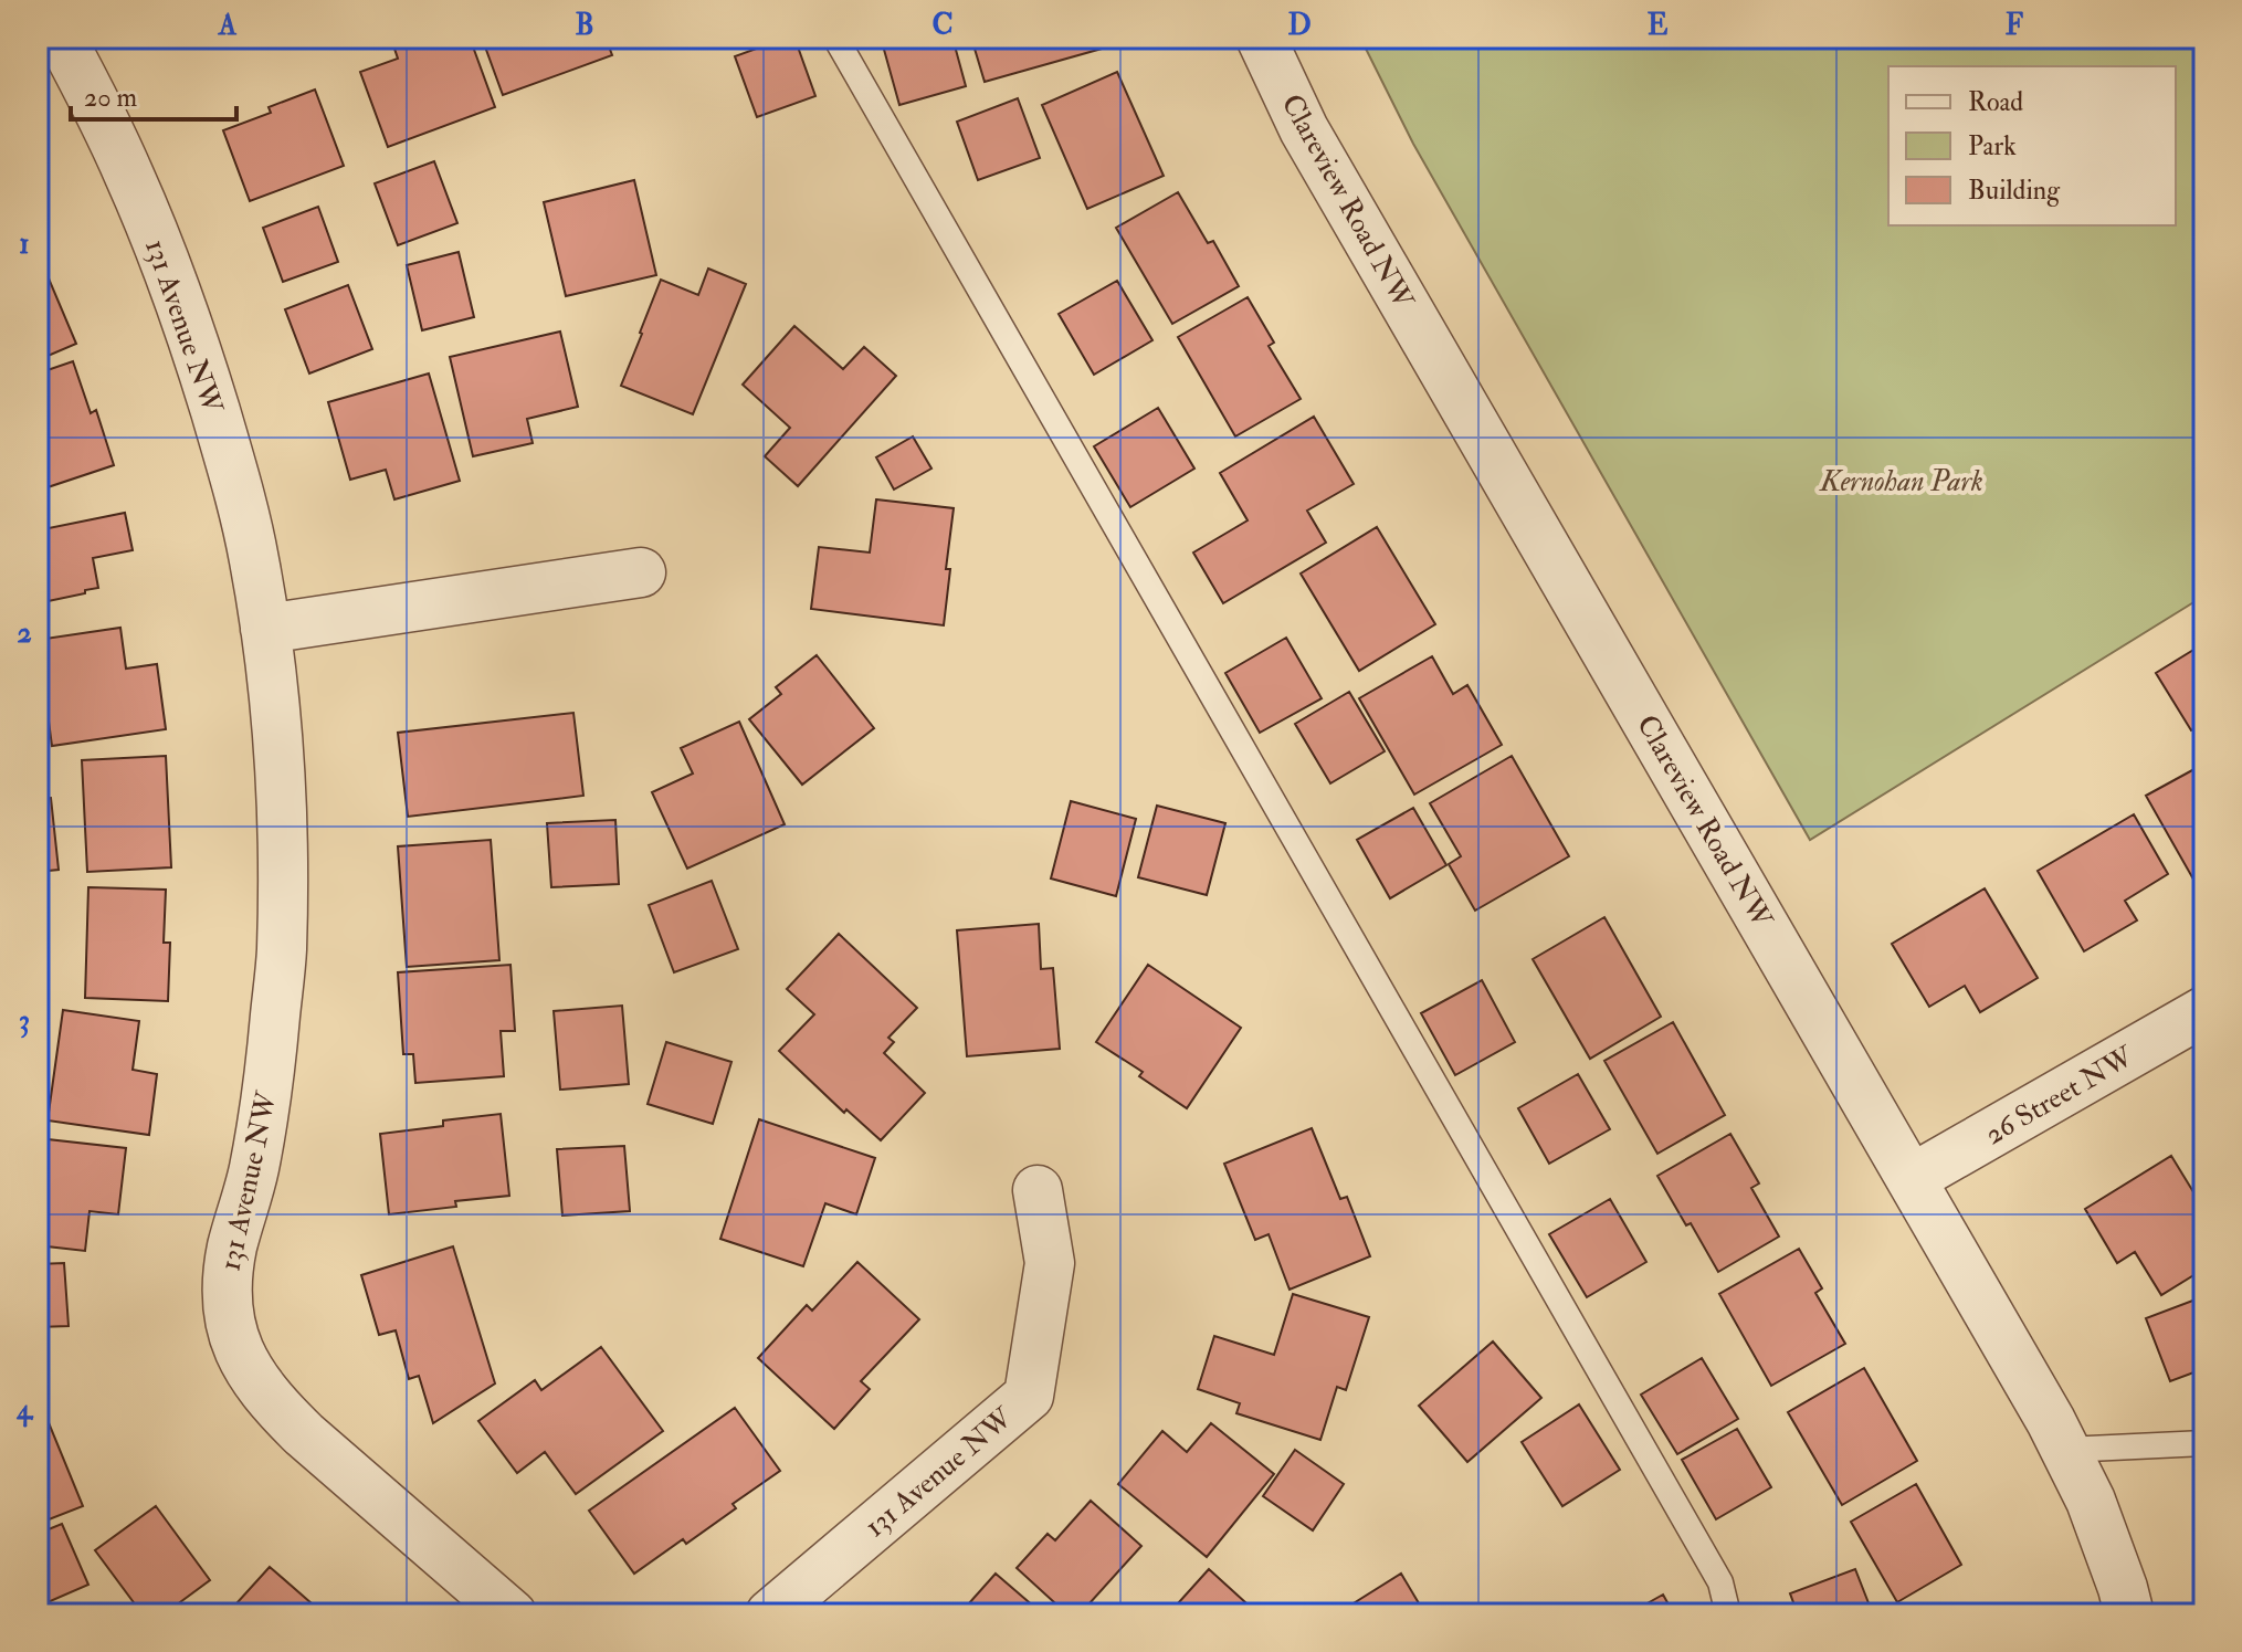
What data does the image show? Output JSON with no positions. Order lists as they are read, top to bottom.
{
  "streets": {
    "street": ["Clareview Road NW", "131 Avenue NW", "26 Street NW"]
  },
  "crossings": [
    ["Clareview Road NW", "26 Street NW"]
  ],
  "parks": ["Kernohan Park"],
  "legend": ["Road", "Park", "Building"],
  "scale_bar": "20 m",
  "grid": {
    "columns": [
      "A",
      "B",
      "C",
      "D",
      "E",
      "F"
    ],
    "rows": [
      "1",
      "2",
      "3",
      "4"
    ]
  }
}
